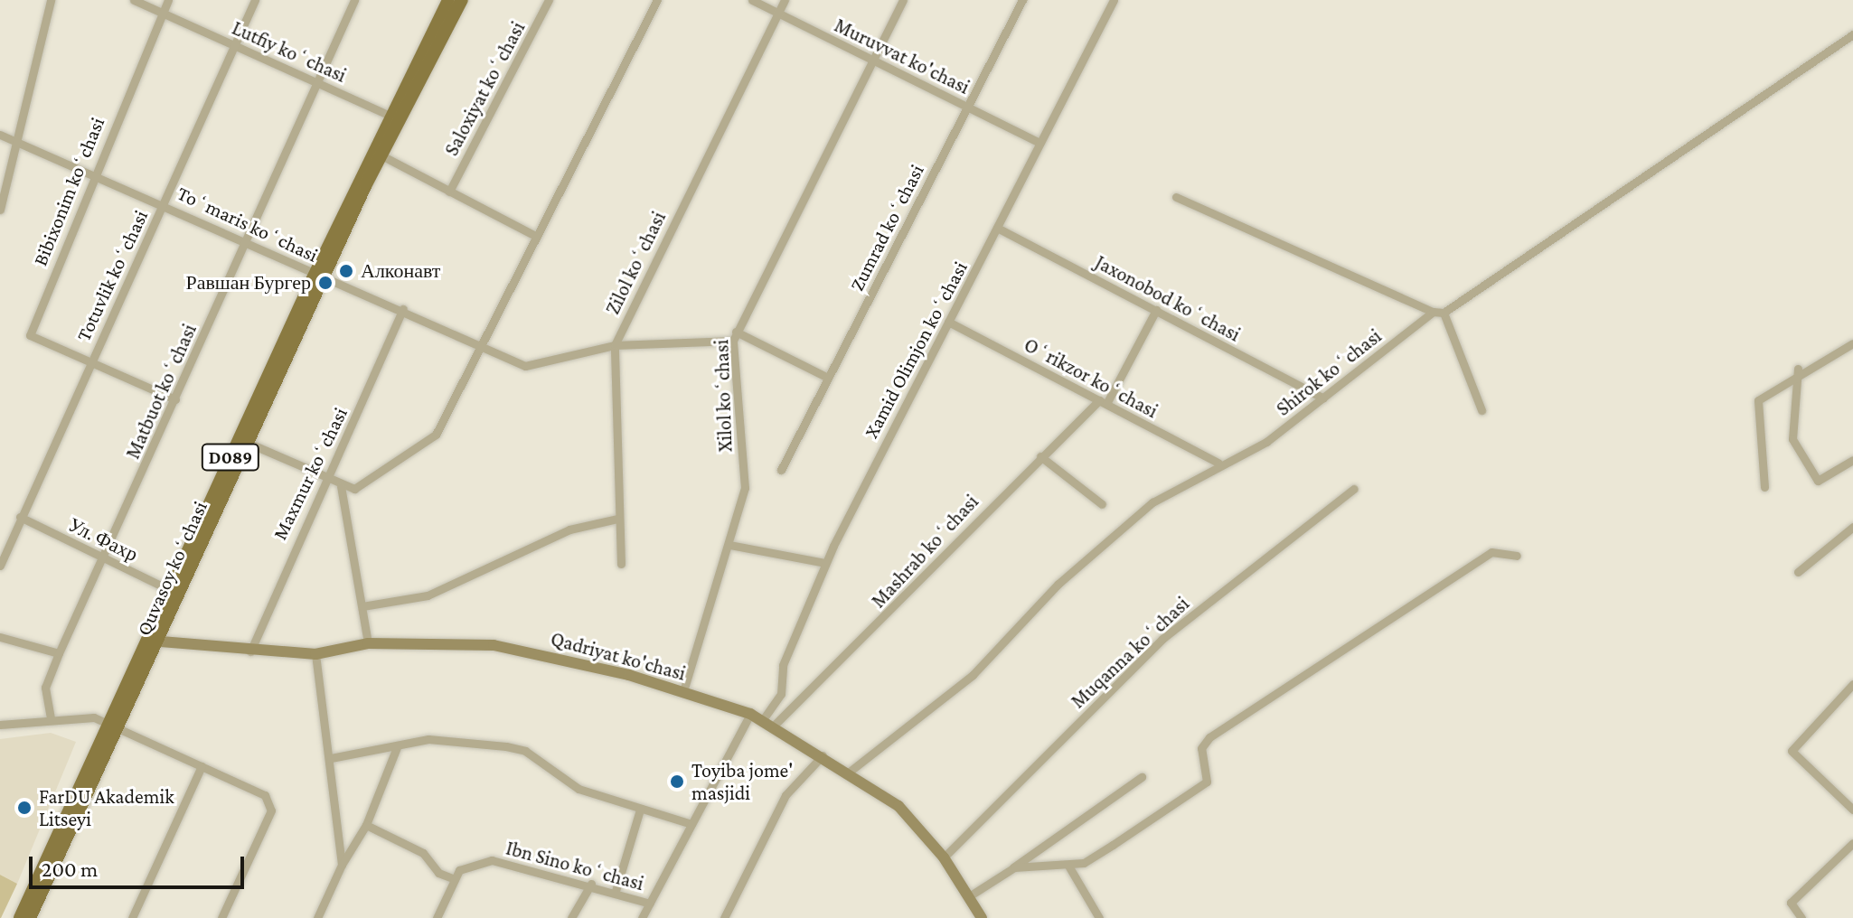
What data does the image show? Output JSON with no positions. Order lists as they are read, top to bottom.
{
  "streets": {
    "main road": ["D089", "Quvasoy koʻchasi"],
    "street": [
      "Lutfiy koʻchasi",
      "Muruvvat ko'chasi",
      "Saloxiyat koʻchasi",
      "Bibixonim koʻchasi",
      "Toʻmaris koʻchasi",
      "Zumrad koʻchasi",
      "Zilol koʻchasi",
      "Totuvlik koʻchasi",
      "Jaxonobod koʻchasi",
      "Xamid Olimjon koʻchasi",
      "Shirok koʻchasi",
      "Oʻrikzor koʻchasi",
      "Matbuot koʻchasi",
      "Xilol koʻchasi",
      "Maxmur koʻchasi",
      "Ул. Фахр",
      "Mashrab koʻchasi",
      "Muqanna koʻchasi",
      "Qadriyat ko'chasi",
      "Ibn Sino koʻchasi"
    ]
  },
  "crossings": [
    ["Lutfiy koʻchasi", "Bibixonim koʻchasi"],
    ["Lutfiy koʻchasi", "Totuvlik koʻchasi"],
    ["Lutfiy koʻchasi", "Matbuot koʻchasi"],
    ["Lutfiy koʻchasi", "Quvasoy koʻchasi"],
    ["Muruvvat ko'chasi", "Zumrad koʻchasi"],
    ["Muruvvat ko'chasi", "Zilol koʻchasi"],
    ["Muruvvat ko'chasi", "Xamid Olimjon koʻchasi"],
    ["Muruvvat ko'chasi", "Xilol koʻchasi"],
    ["Bibixonim koʻchasi", "Toʻmaris koʻchasi"],
    ["Bibixonim koʻchasi", "Totuvlik koʻchasi"],
    ["Toʻmaris koʻchasi", "Zilol koʻchasi"],
    ["Toʻmaris koʻchasi", "Totuvlik koʻchasi"],
    ["Toʻmaris koʻchasi", "Matbuot koʻchasi"],
    ["Toʻmaris koʻchasi", "Xilol koʻchasi"],
    ["Toʻmaris koʻchasi", "Maxmur koʻchasi"],
    ["Toʻmaris koʻchasi", "Quvasoy koʻchasi"],
    ["Totuvlik koʻchasi", "Ул. Фахр"],
    ["Jaxonobod koʻchasi", "Xamid Olimjon koʻchasi"],
    ["Jaxonobod koʻchasi", "Shirok koʻchasi"],
    ["Jaxonobod koʻchasi", "Mashrab koʻchasi"],
    ["Xamid Olimjon koʻchasi", "Oʻrikzor koʻchasi"],
    ["Xamid Olimjon koʻchasi", "Mashrab koʻchasi"],
    ["Xamid Olimjon koʻchasi", "Qadriyat ko'chasi"],
    ["Shirok koʻchasi", "Oʻrikzor koʻchasi"],
    ["Shirok koʻchasi", "Qadriyat ko'chasi"],
    ["Oʻrikzor koʻchasi", "Mashrab koʻchasi"],
    ["Matbuot koʻchasi", "Ул. Фахр"],
    ["Xilol koʻchasi", "Qadriyat ko'chasi"],
    ["Maxmur koʻchasi", "Qadriyat ko'chasi"],
    ["Ул. Фахр", "Quvasoy koʻchasi"],
    ["Mashrab koʻchasi", "Qadriyat ko'chasi"],
    ["Quvasoy koʻchasi", "Qadriyat ko'chasi"],
    ["Muqanna koʻchasi", "Qadriyat ko'chasi"]
  ],
  "places": [
    "Алконавт",
    "Равшан Бургер",
    "Toyiba jome' masjidi",
    "FarDU Akademik Litseyi"
  ],
  "scale_bar": "200 m"
}
